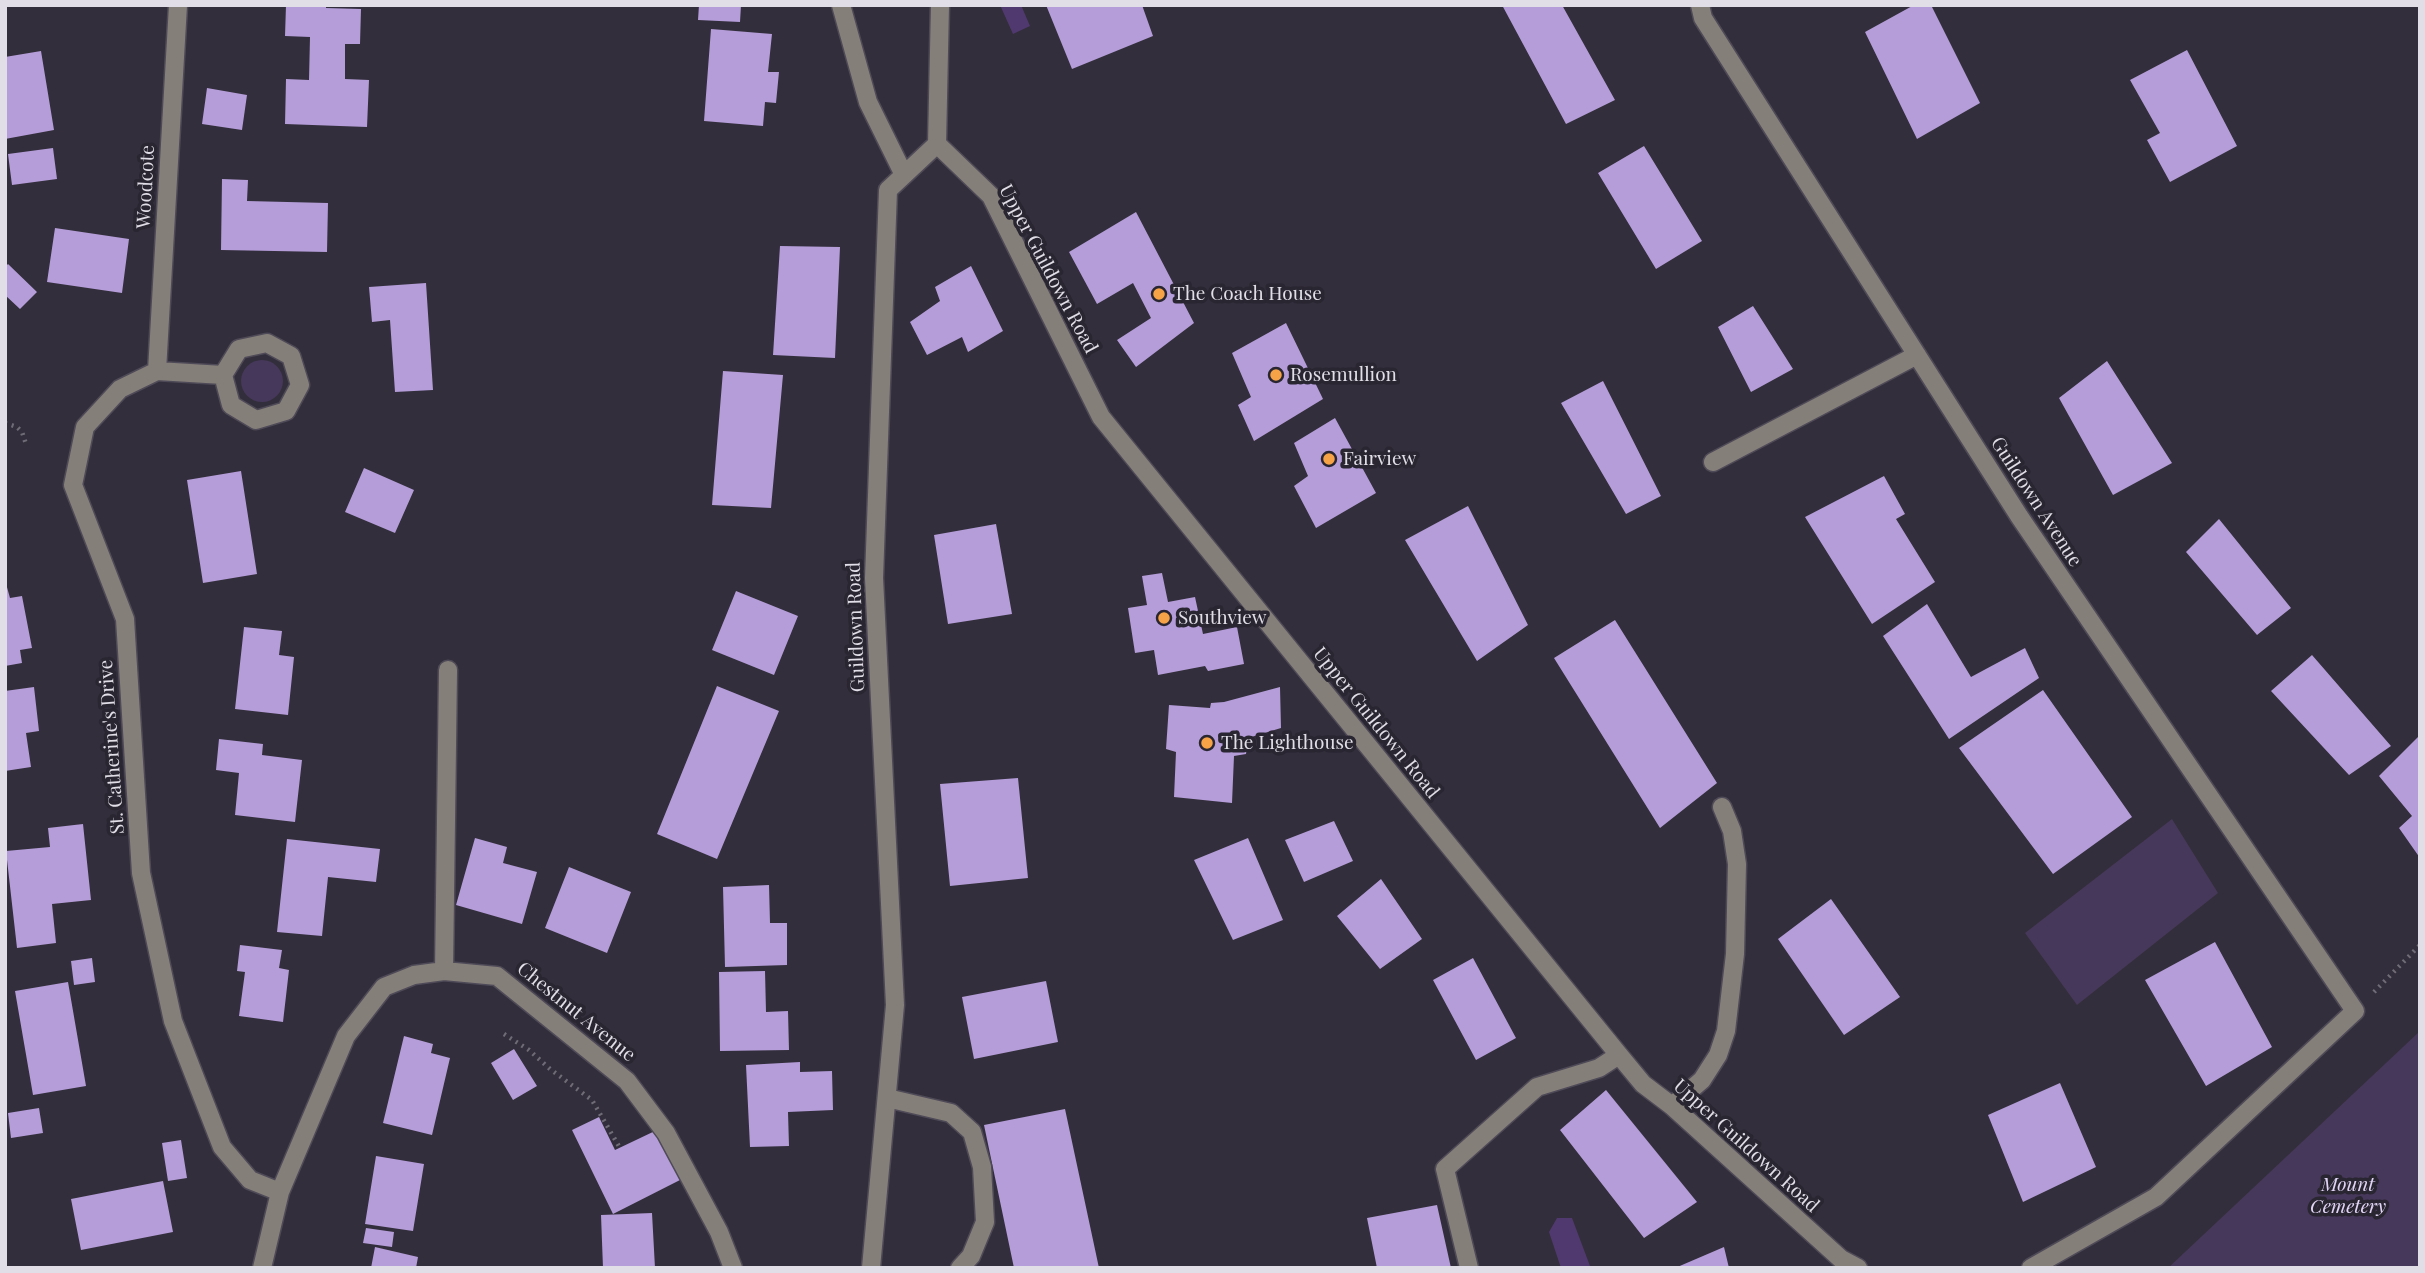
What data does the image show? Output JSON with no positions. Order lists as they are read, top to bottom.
{
  "streets": {
    "street": [
      "Woodcote",
      "Upper Guildown Road",
      "Guildown Avenue",
      "Guildown Road",
      "St. Catherine's Drive",
      "Chestnut Avenue"
    ]
  },
  "crossings": [
    ["Woodcote", "St. Catherine's Drive"],
    ["Upper Guildown Road", "Guildown Road"],
    ["St. Catherine's Drive", "Chestnut Avenue"]
  ],
  "parks": ["Mount Cemetery"],
  "places": [
    "The Coach House",
    "Rosemullion",
    "Fairview",
    "Southview",
    "The Lighthouse"
  ]
}
